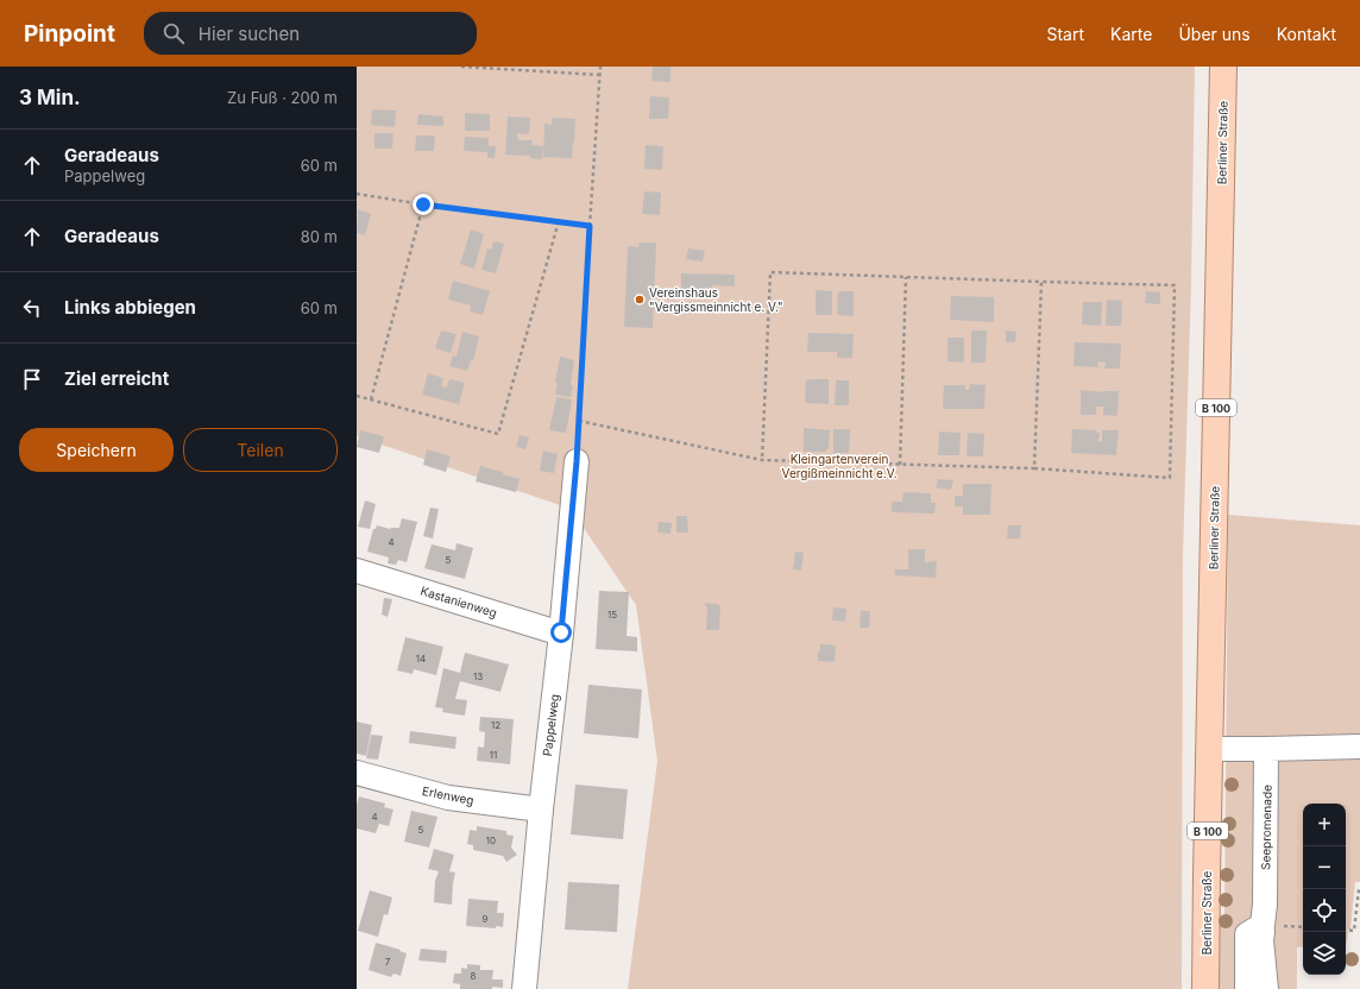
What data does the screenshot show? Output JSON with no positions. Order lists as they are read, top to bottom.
{
  "streets": {
    "main road": ["Berliner Straße", "B 100"],
    "street": [
      "Kastanienweg",
      "Pappelweg",
      "Erlenweg",
      "Seepromenade"
    ]
  },
  "crossings": [
    ["Kastanienweg", "Pappelweg"],
    ["Pappelweg", "Erlenweg"]
  ],
  "parks": ["Kleingartenverein Vergißmeinnicht e.V."],
  "places": ["Vereinshaus \"Vergissmeinnicht e. V.\""],
  "house_numbers": [
    "4",
    "5",
    "15",
    "14",
    "13",
    "12",
    "11",
    "4",
    "5",
    "10",
    "9",
    "7",
    "8"
  ],
  "page": {
    "header": "Pinpoint",
    "search": "Hier suchen",
    "nav": [
      "Start",
      "Karte",
      "Über uns",
      "Kontakt"
    ],
    "heading": ["3 Min.", "Zu Fuß · 200 m"],
    "list": [
      ["Geradeaus", "Pappelweg", "60 m"],
      ["Geradeaus", "80 m"],
      ["Links abbiegen", "60 m"],
      "Ziel erreicht"
    ],
    "buttons": ["Speichern", "Teilen"],
    "map_buttons": ["+", "−"]
  }
}
